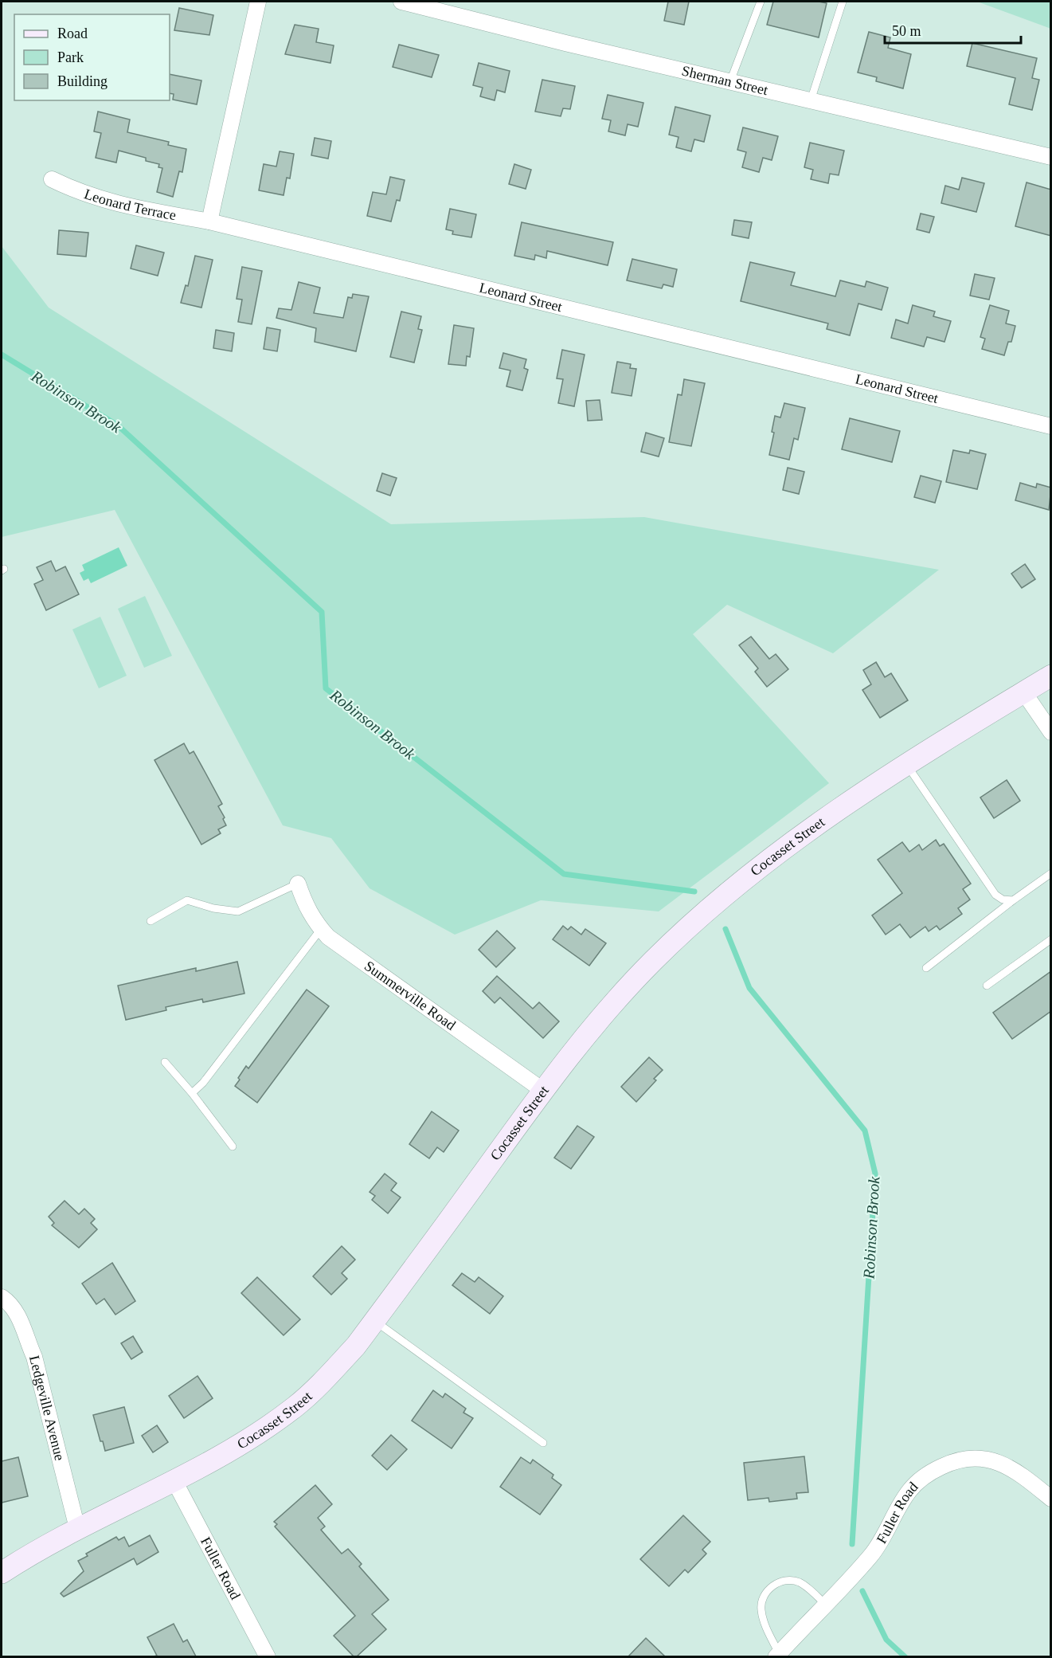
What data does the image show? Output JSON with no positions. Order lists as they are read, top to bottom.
{
  "streets": {
    "main road": ["Cocasset Street"],
    "street": [
      "Sherman Street",
      "Leonard Terrace",
      "Leonard Street",
      "Summerville Road",
      "Ledgeville Avenue",
      "Fuller Road"
    ]
  },
  "crossings": [
    ["Leonard Terrace", "Leonard Street"],
    ["Cocasset Street", "Summerville Road"],
    ["Cocasset Street", "Ledgeville Avenue"],
    ["Cocasset Street", "Fuller Road"]
  ],
  "water": ["Robinson Brook"],
  "legend": ["Road", "Park", "Building"],
  "scale_bar": "50 m"
}
